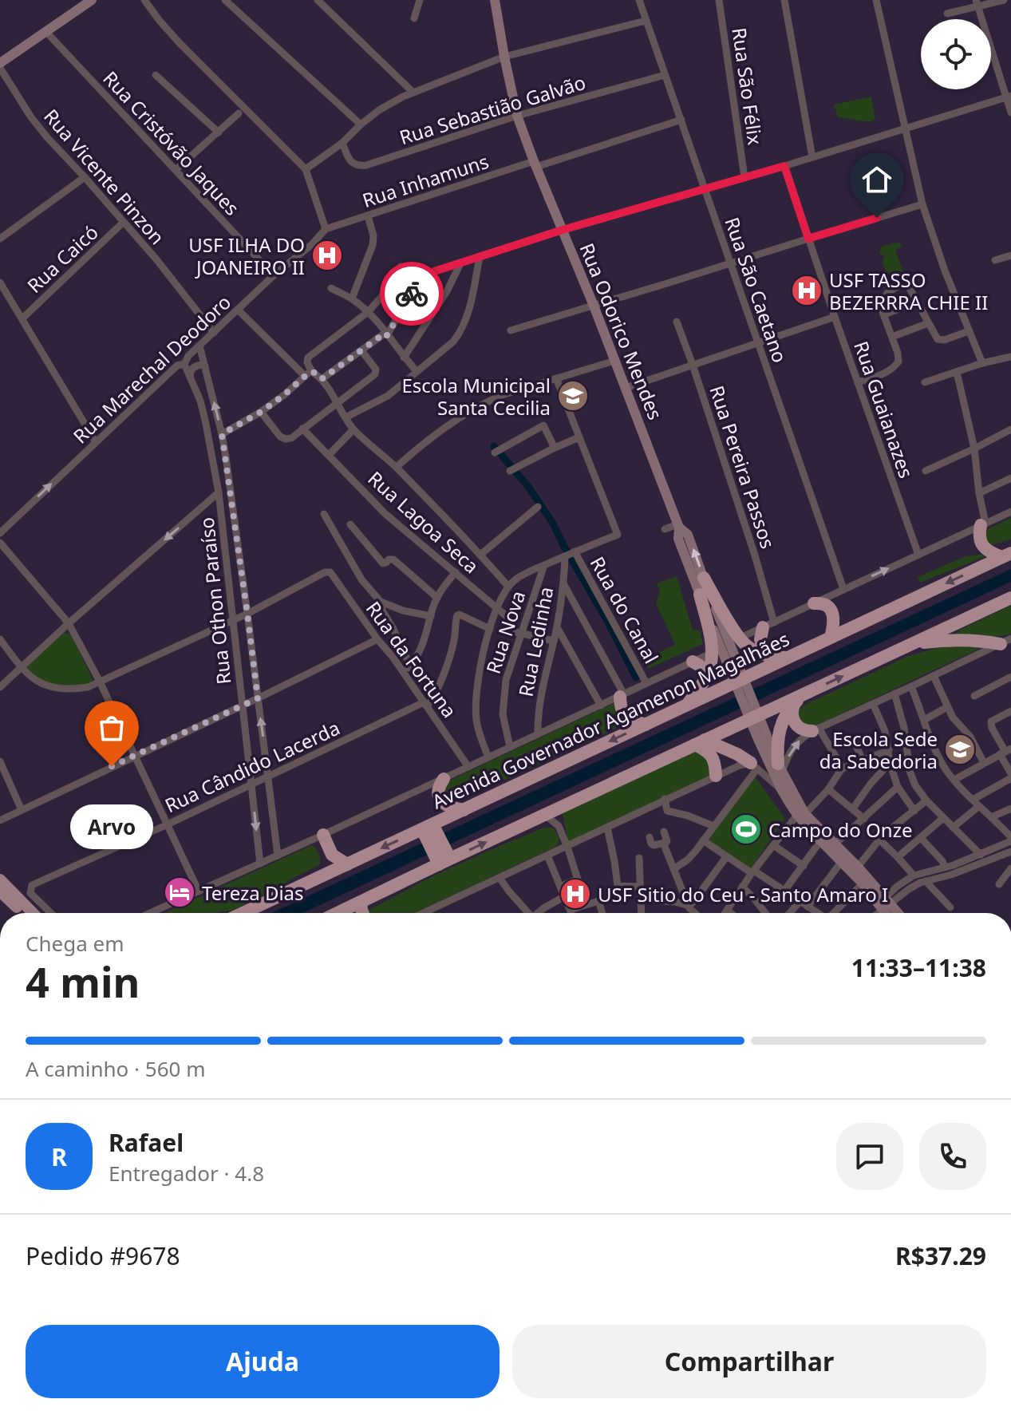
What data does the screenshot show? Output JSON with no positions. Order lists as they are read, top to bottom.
{
  "streets": {
    "highway": ["Avenida Governador Agamenon Magalhães"],
    "main road": ["Rua Odorico Mendes"],
    "street": [
      "Rua São Félix",
      "Rua Sebastião Galvão",
      "Rua Cristóvão Jaques",
      "Rua Vicente Pinzon",
      "Rua Inhamuns",
      "Rua Caicó",
      "Rua São Caetano",
      "Rua Marechal Deodoro",
      "Rua Guaianazes",
      "Rua Pereira Passos",
      "Rua Lagoa Seca",
      "Rua Othon Paraíso",
      "Rua do Canal",
      "Rua Nova",
      "Rua Ledinha",
      "Rua da Fortuna",
      "Rua Cândido Lacerda"
    ]
  },
  "crossings": [
    ["Rua Sebastião Galvão", "Rua São Caetano"],
    ["Rua Sebastião Galvão", "Rua Odorico Mendes"],
    ["Rua Cristóvão Jaques", "Rua Marechal Deodoro"],
    ["Rua Vicente Pinzon", "Rua Caicó"],
    ["Rua Vicente Pinzon", "Rua Marechal Deodoro"],
    ["Rua Inhamuns", "Rua São Caetano"],
    ["Rua Inhamuns", "Rua Odorico Mendes"],
    ["Rua Inhamuns", "Rua Marechal Deodoro"],
    ["Rua São Caetano", "Avenida Governador Agamenon Magalhães"],
    ["Rua Odorico Mendes", "Avenida Governador Agamenon Magalhães"],
    ["Rua Marechal Deodoro", "Rua Othon Paraíso"],
    ["Rua Guaianazes", "Avenida Governador Agamenon Magalhães"],
    ["Rua Pereira Passos", "Avenida Governador Agamenon Magalhães"],
    ["Rua Lagoa Seca", "Rua Nova"],
    ["Rua Othon Paraíso", "Rua da Fortuna"],
    ["Rua Othon Paraíso", "Avenida Governador Agamenon Magalhães"],
    ["Rua Othon Paraíso", "Rua Cândido Lacerda"],
    ["Rua do Canal", "Rua Nova"],
    ["Rua do Canal", "Rua Ledinha"],
    ["Rua do Canal", "Avenida Governador Agamenon Magalhães"],
    ["Rua Nova", "Rua Ledinha"],
    ["Rua Nova", "Avenida Governador Agamenon Magalhães"],
    ["Rua Ledinha", "Avenida Governador Agamenon Magalhães"],
    ["Rua da Fortuna", "Avenida Governador Agamenon Magalhães"],
    ["Rua da Fortuna", "Rua Cândido Lacerda"]
  ],
  "places": {
    "hospital": ["USF ILHA DO JOANEIRO II", "USF TASSO BEZERRRA CHIE II", "USF Sitio do Ceu - Santo Amaro I"],
    "school or university": ["Escola Municipal Santa Cecilia", "Escola Sede da Sabedoria"],
    "other": ["Arvo"],
    "sports": ["Campo do Onze"],
    "hotel": ["Tereza Dias"]
  },
  "page": {
    "bubble": "Arvo",
    "heading": ["4 min", "Chega em", "11:33–11:38"],
    "panel": [
      "Rafael",
      "Entregador · 4.8",
      "Pedido #9678",
      "R$37.29"
    ],
    "bar": "A caminho · 560 m",
    "round": "R",
    "buttons": ["Ajuda", "Compartilhar"]
  }
}
